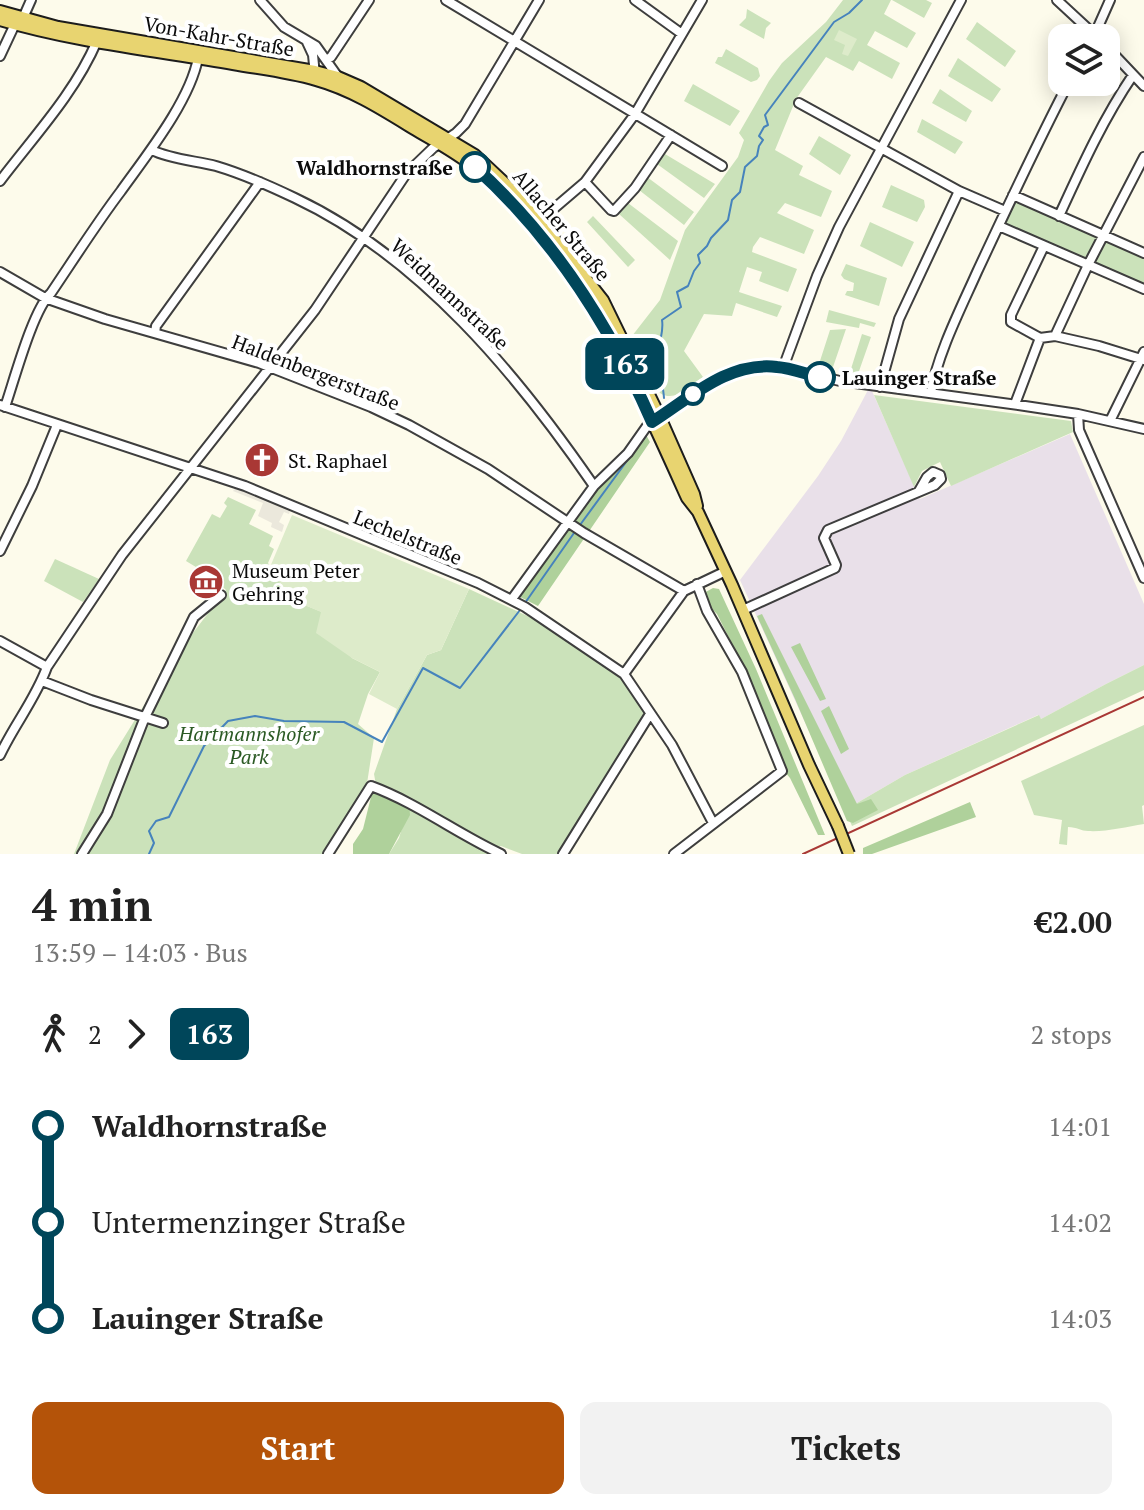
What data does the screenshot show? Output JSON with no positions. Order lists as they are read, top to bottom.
{
  "streets": {
    "main road": ["Von-Kahr-Straße", "Allacher Straße"],
    "street": ["Weidmannstraße", "Haldenbergerstraße", "Lechelstraße"]
  },
  "crossings": [
    ["Von-Kahr-Straße", "Allacher Straße"]
  ],
  "parks": ["Hartmannshofer Park"],
  "places": {
    "other": ["Waldhornstraße", "Lauinger Straße"],
    "church": ["St. Raphael"],
    "museum": ["Museum Peter Gehring"]
  },
  "lines": ["bus line 163"],
  "page": {
    "on_map": "163",
    "heading": ["4 min", "13:59 – 14:03 · Bus", "€2.00"],
    "legs": ["2", "163", "2 stops"],
    "list": [
      {
        "name": "Waldhornstraße",
        "value": "14:01"
      },
      {
        "name": "Untermenzinger Straße",
        "value": "14:02"
      },
      {
        "name": "Lauinger Straße",
        "value": "14:03"
      }
    ],
    "buttons": ["Start", "Tickets"]
  }
}
